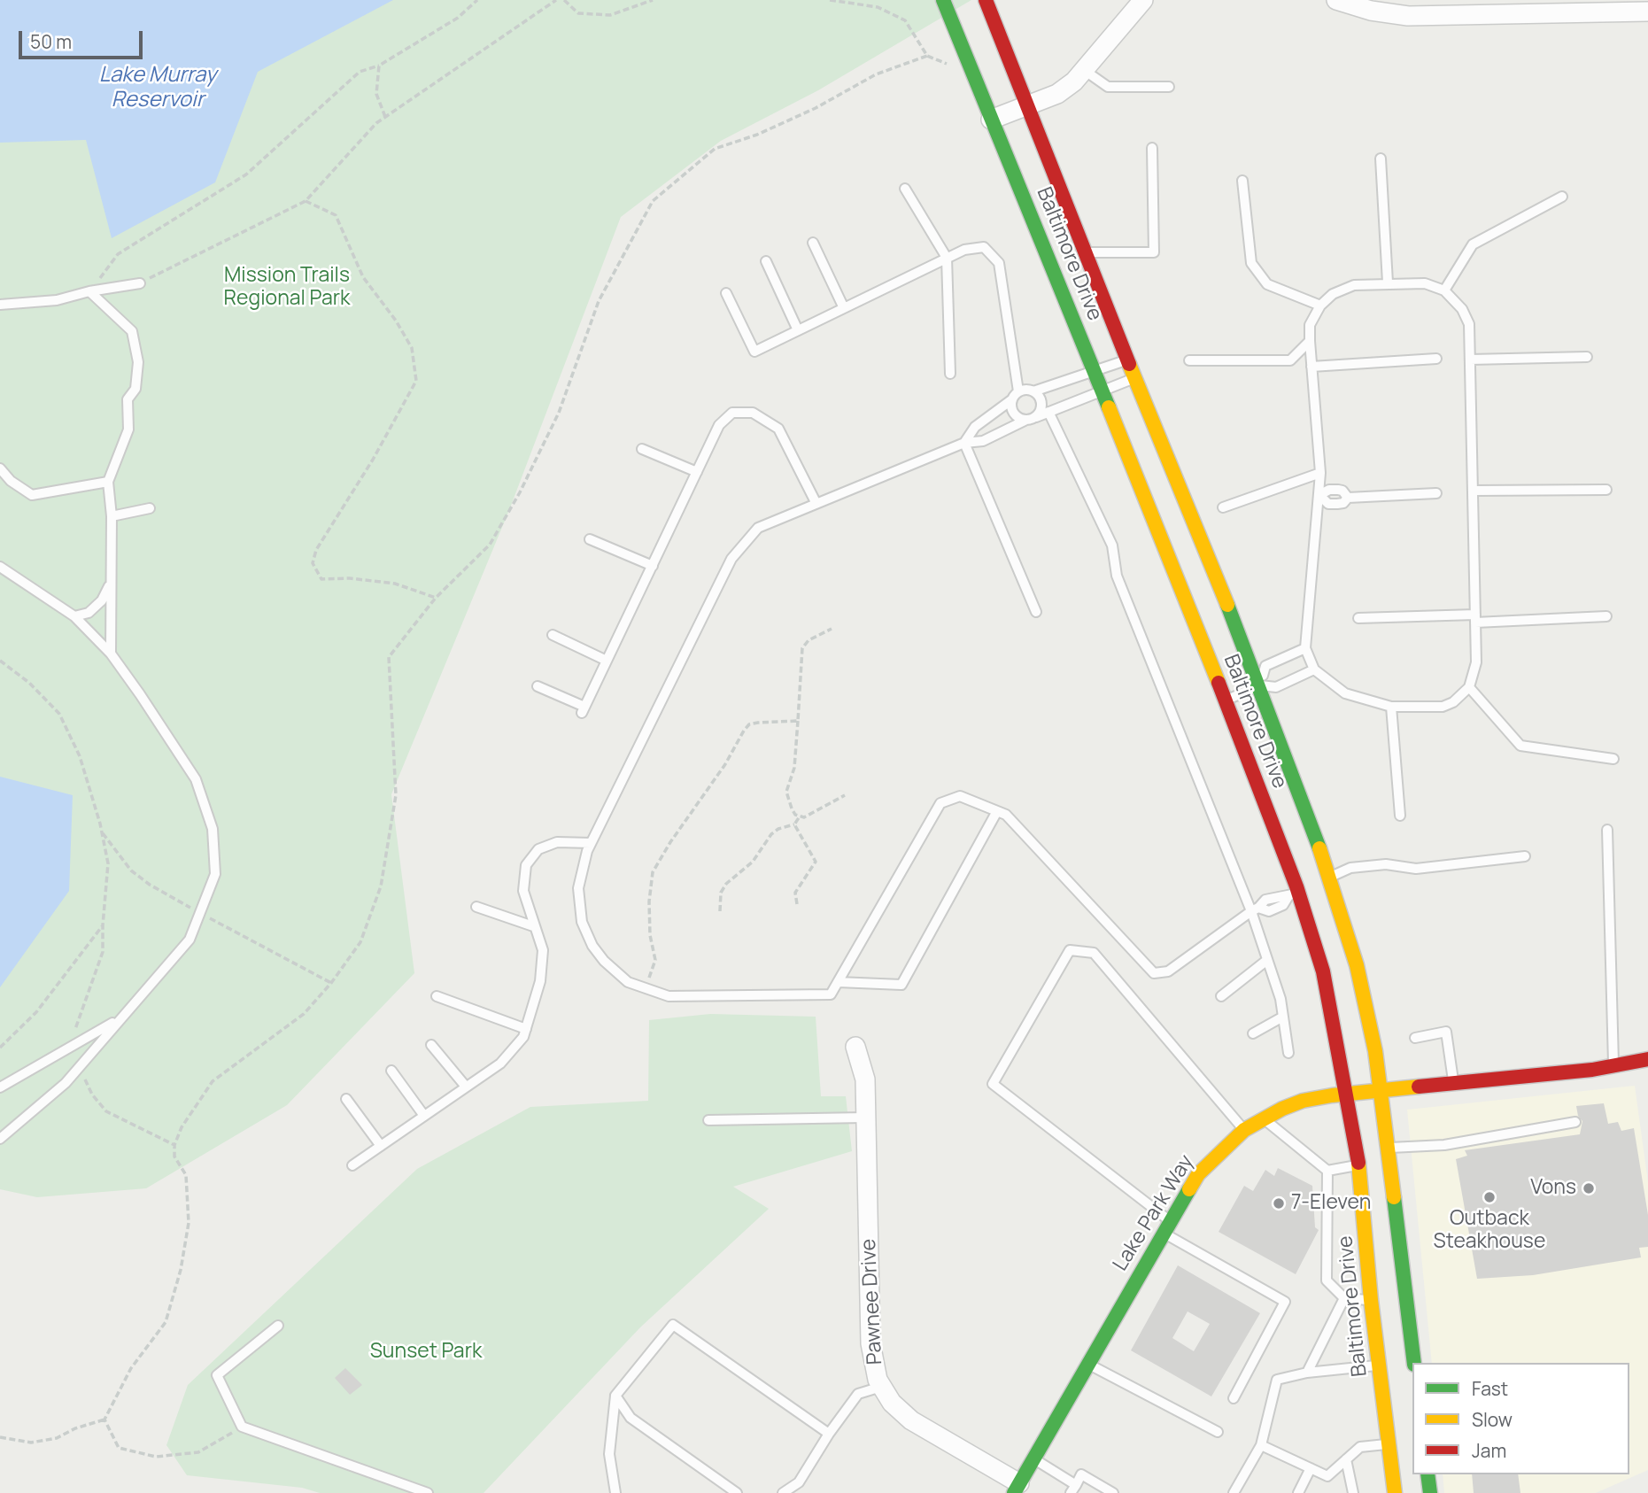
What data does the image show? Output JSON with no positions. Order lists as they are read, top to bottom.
{
  "streets": {
    "main road": ["Baltimore Drive", "Lake Park Way"],
    "street": ["Pawnee Drive"]
  },
  "crossings": [
    ["Baltimore Drive", "Lake Park Way"],
    ["Lake Park Way", "Pawnee Drive"]
  ],
  "water": ["Lake Murray Reservoir"],
  "parks": ["Mission Trails Regional Park", "Sunset Park"],
  "places": ["Vons", "Outback Steakhouse", "7-Eleven"],
  "legend": ["Fast", "Slow", "Jam"],
  "scale_bar": "50 m"
}
